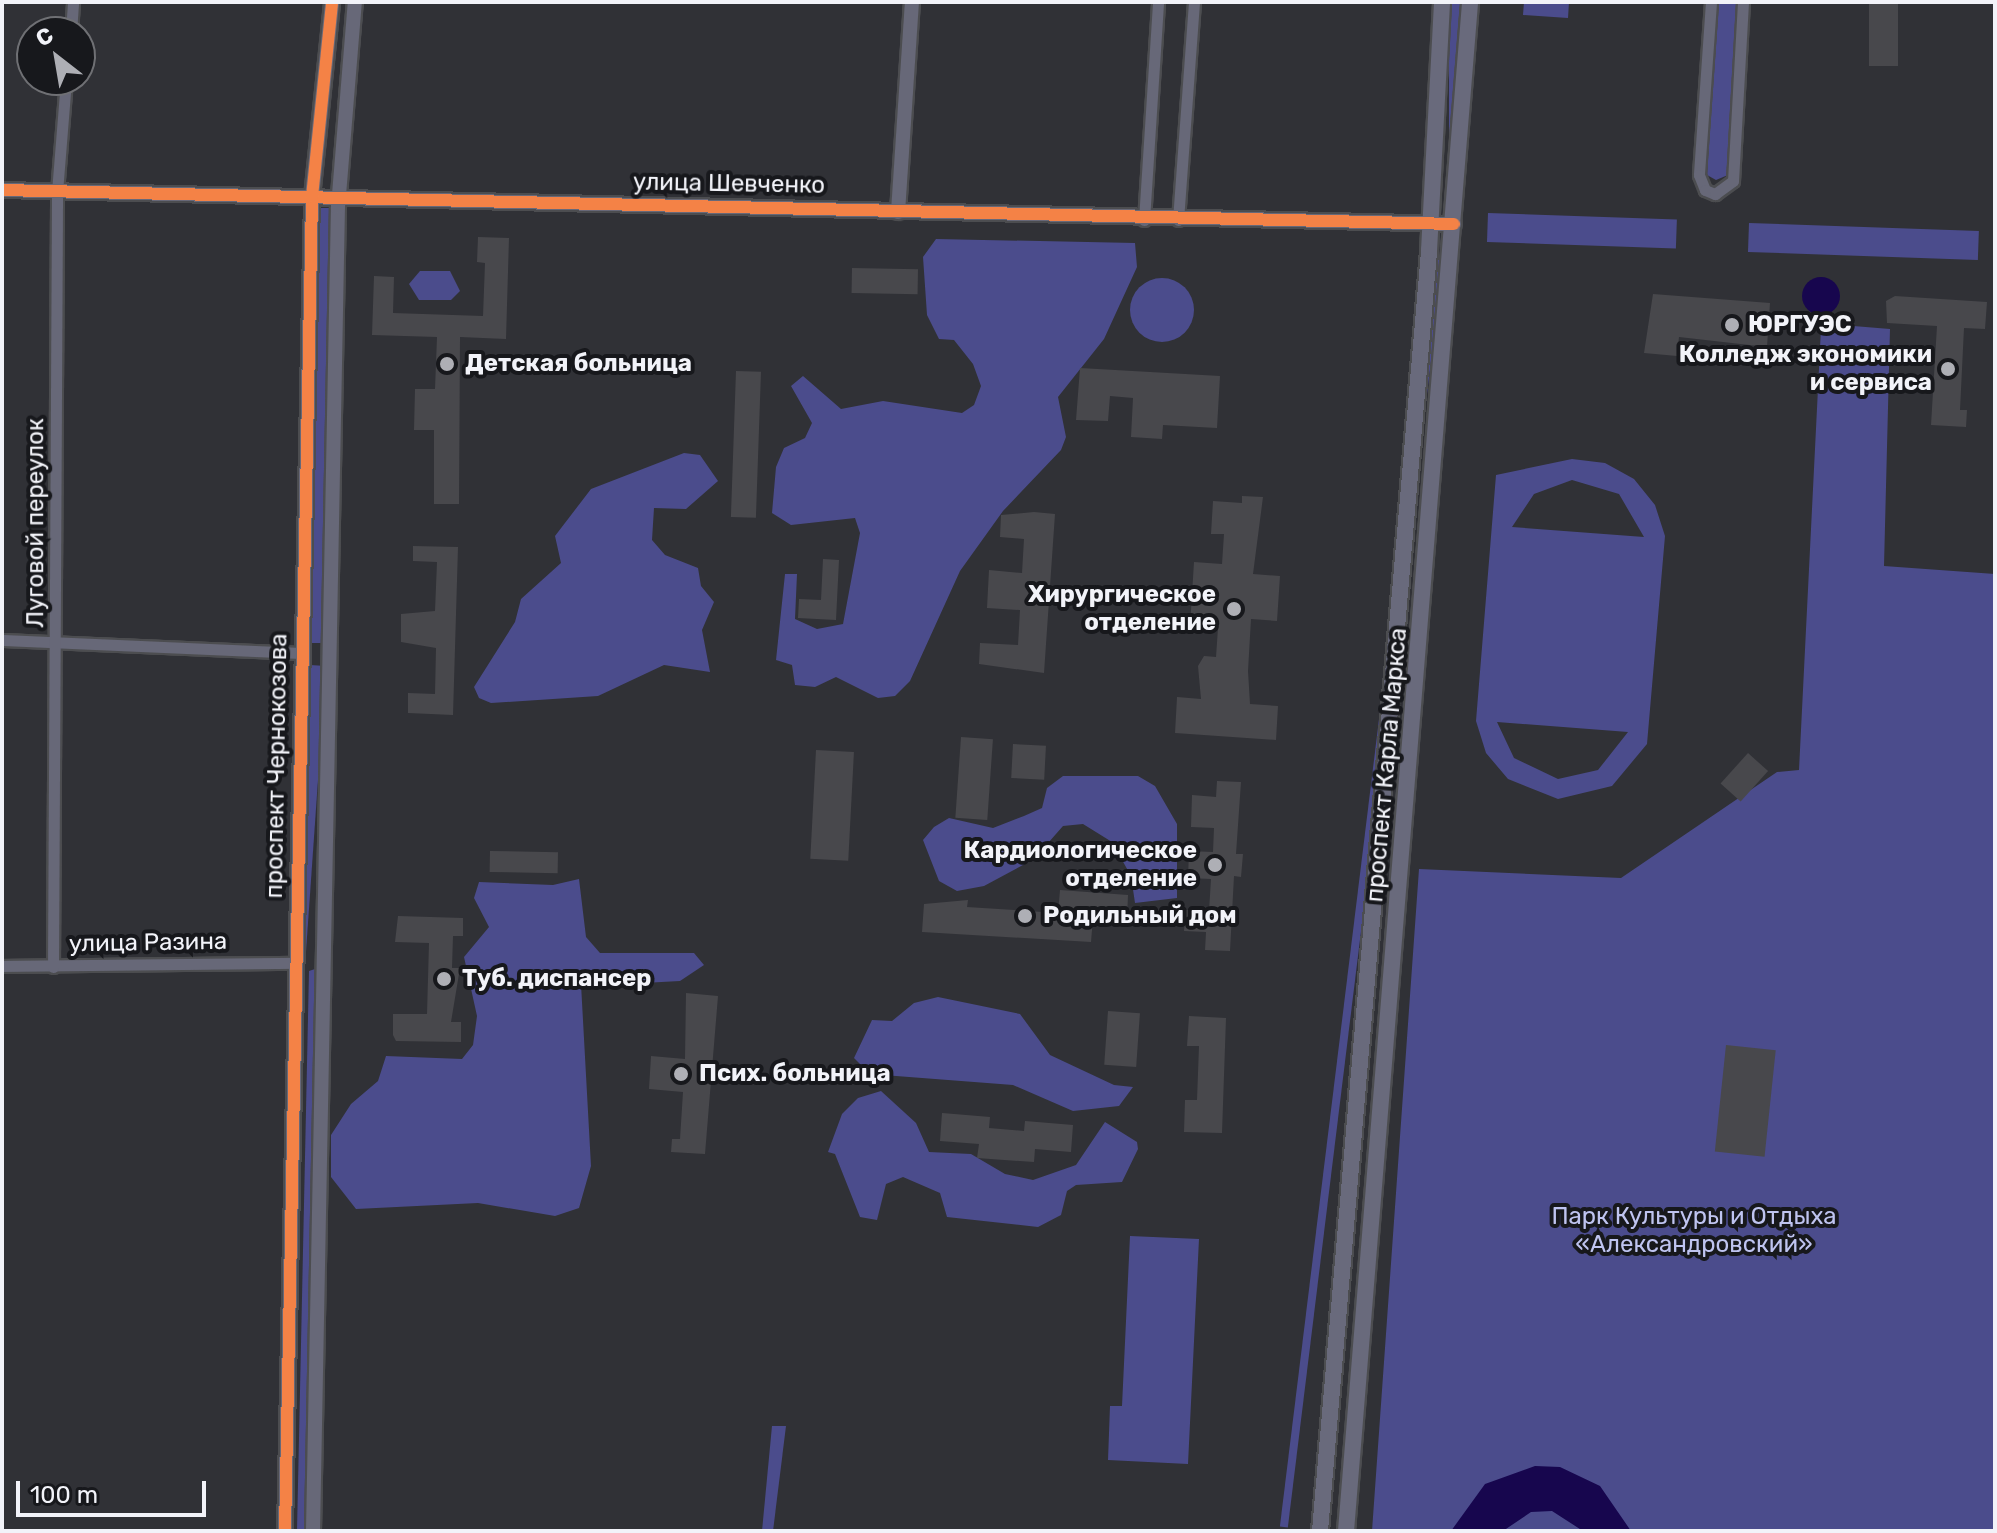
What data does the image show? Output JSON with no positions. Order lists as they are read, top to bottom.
{
  "streets": {
    "main road": ["проспект Карла Маркса"],
    "street": [
      "улица Шевченко",
      "Луговой переулок",
      "проспект Чернокозова",
      "улица Разина"
    ]
  },
  "crossings": [
    ["улица Шевченко", "Луговой переулок"],
    ["улица Шевченко", "проспект Карла Маркса"],
    ["улица Шевченко", "проспект Чернокозова"],
    ["Луговой переулок", "улица Разина"],
    ["проспект Чернокозова", "улица Разина"]
  ],
  "parks": ["Парк Культуры и Отдыха «Александровский»"],
  "places": [
    "ЮРГУЭС",
    "Детская больница",
    "Колледж экономики и сервиса",
    "Хирургическое отделение",
    "Кардиологическое отделение",
    "Родильный дом",
    "Туб. диспансер",
    "Псих. больница"
  ],
  "scale_bar": "100 m",
  "north": "top left"
}
